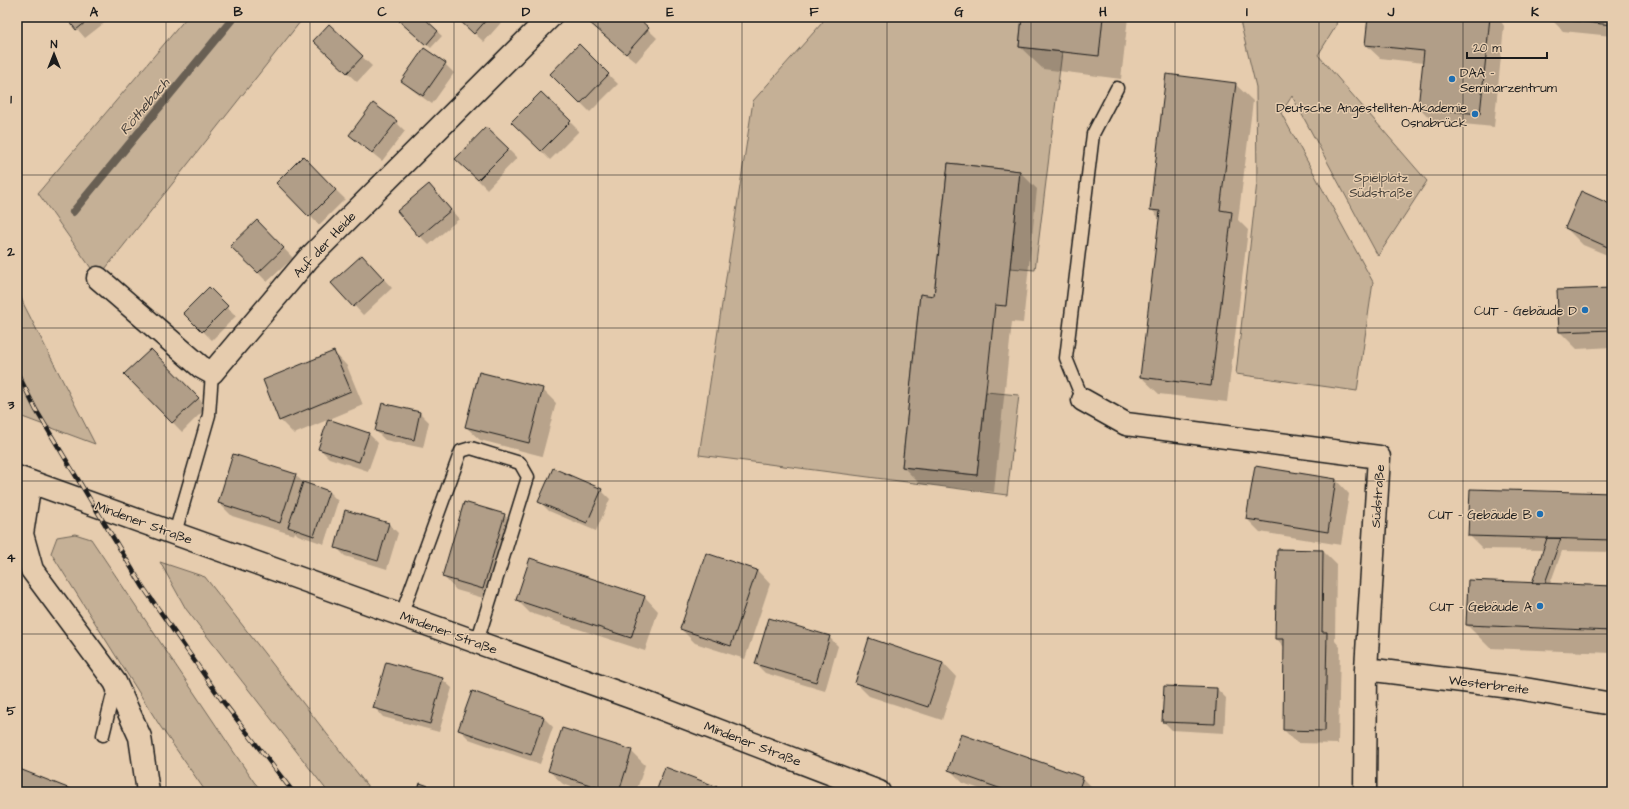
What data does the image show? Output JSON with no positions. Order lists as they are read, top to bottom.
{
  "streets": {
    "street": [
      "Auf der Heide",
      "Südstraße",
      "Mindener Straße",
      "Westerbreite"
    ]
  },
  "crossings": [
    ["Südstraße", "Westerbreite"]
  ],
  "water": ["Röthebach"],
  "parks": ["Spielplatz Südstraße"],
  "places": [
    "DAA - Seminarzentrum",
    "Deutsche Angestellten-Akademie Osnabrück",
    "CUT - Gebäude D",
    "CUT - Gebäude B",
    "CUT - Gebäude A"
  ],
  "scale_bar": "20 m",
  "north": "top",
  "grid": {
    "columns": [
      "A",
      "B",
      "C",
      "D",
      "E",
      "F",
      "G",
      "H",
      "I",
      "J",
      "K"
    ],
    "rows": [
      "1",
      "2",
      "3",
      "4",
      "5"
    ]
  }
}
